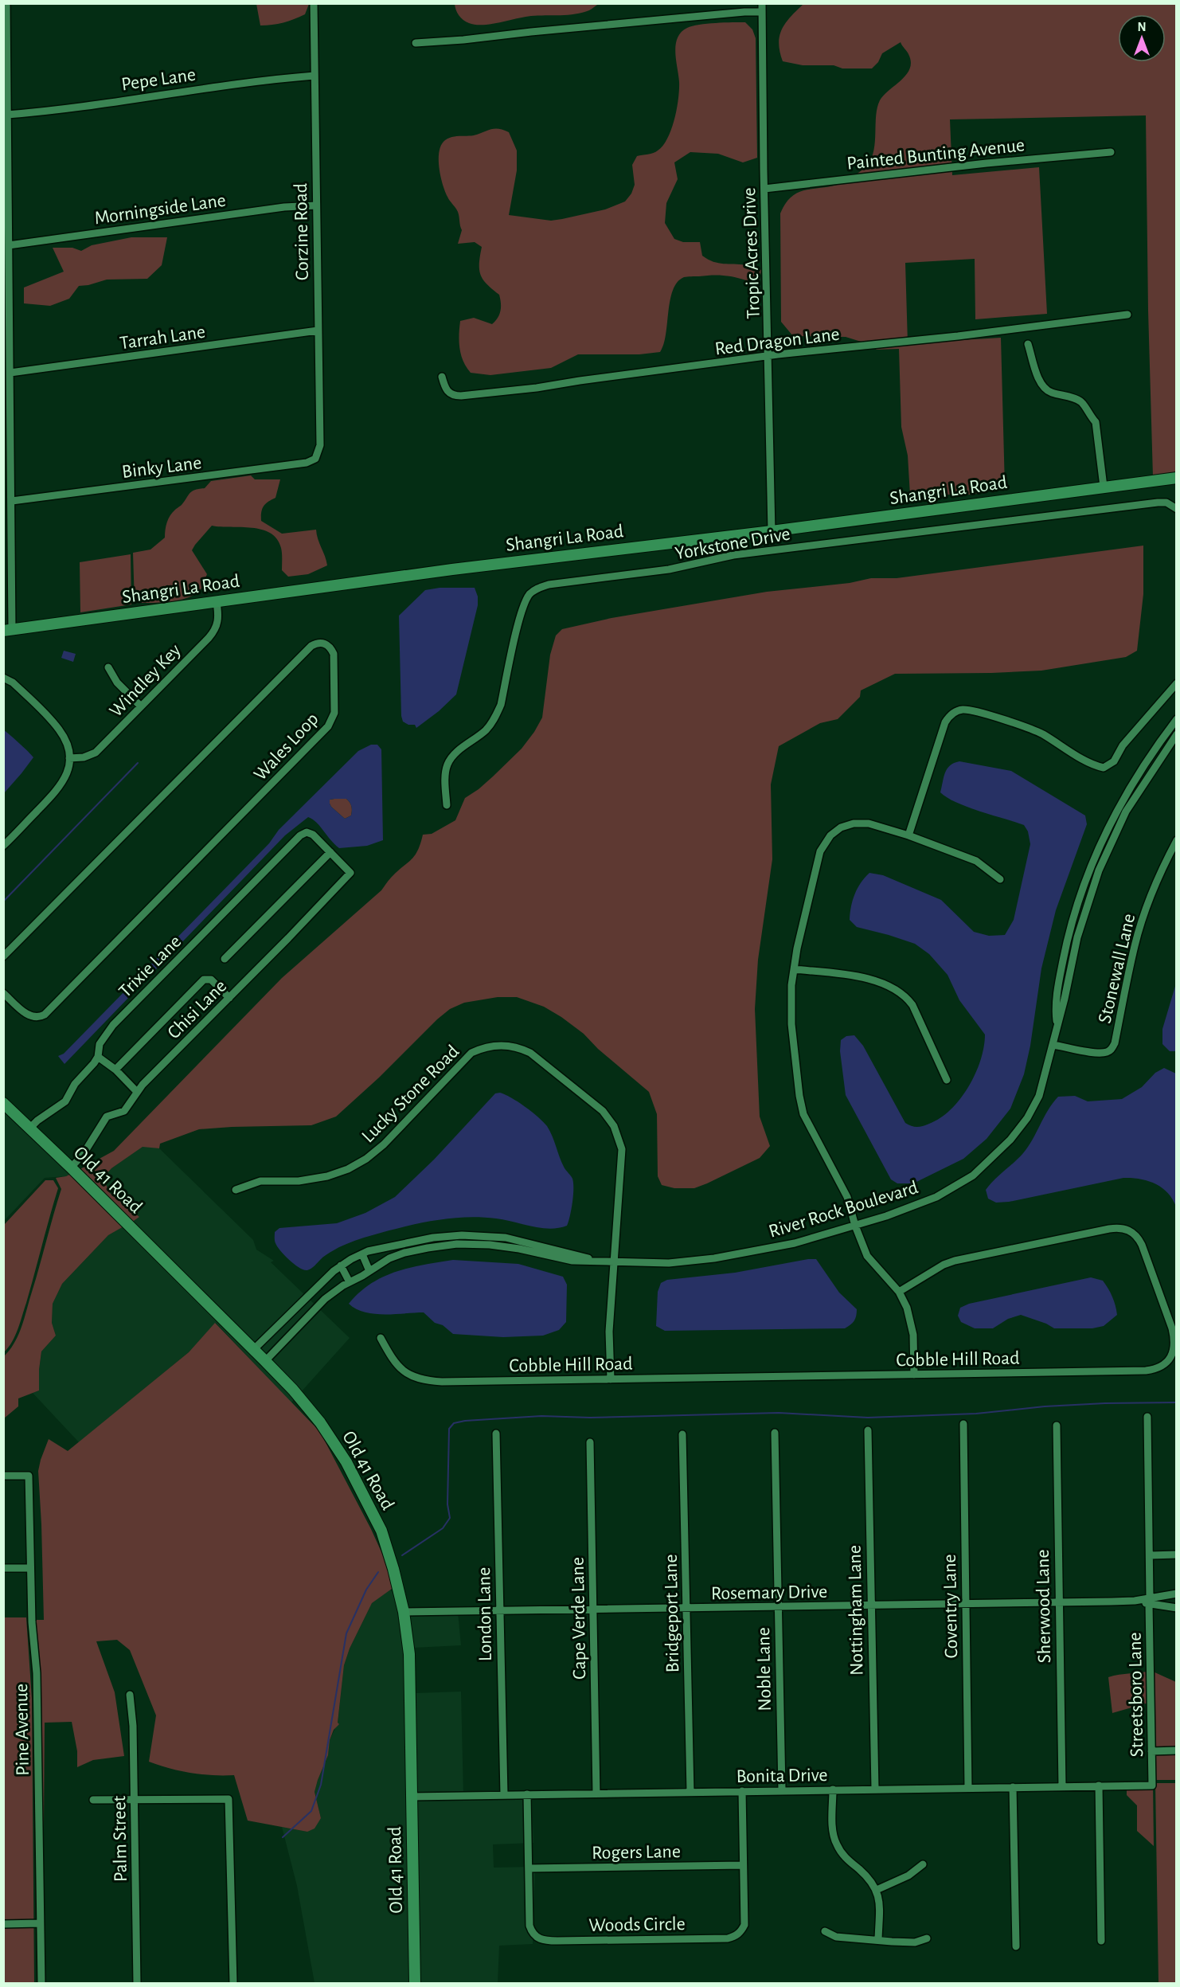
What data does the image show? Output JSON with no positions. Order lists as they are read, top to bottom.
{
  "streets": {
    "street": [
      "Pepe Lane",
      "Painted Bunting Avenue",
      "Morningside Lane",
      "Corzine Road",
      "Tropic Acres Drive",
      "Tarrah Lane",
      "Red Dragon Lane",
      "Binky Lane",
      "Shangri La Road",
      "Yorkstone Drive",
      "Windley Key",
      "Wales Loop",
      "Trixie Lane",
      "Stonewall Lane",
      "Chisi Lane",
      "Lucky Stone Road",
      "Old 41 Road",
      "River Rock Boulevard",
      "Cobble Hill Road",
      "Rosemary Drive",
      "Coventry Lane",
      "Sherwood Lane",
      "Nottingham Lane",
      "Bridgeport Lane",
      "London Lane",
      "Cape Verde Lane",
      "Noble Lane",
      "Streetsboro Lane",
      "Pine Avenue",
      "Bonita Drive",
      "Palm Street",
      "Rogers Lane",
      "Woods Circle"
    ]
  },
  "crossings": [
    ["Pepe Lane", "Corzine Road"],
    ["Painted Bunting Avenue", "Tropic Acres Drive"],
    ["Morningside Lane", "Corzine Road"],
    ["Corzine Road", "Tarrah Lane"],
    ["Corzine Road", "Binky Lane"],
    ["Tropic Acres Drive", "Red Dragon Lane"],
    ["Tropic Acres Drive", "Shangri La Road"],
    ["Shangri La Road", "Windley Key"],
    ["Trixie Lane", "Chisi Lane"],
    ["Trixie Lane", "Old 41 Road"],
    ["Stonewall Lane", "River Rock Boulevard"],
    ["Chisi Lane", "Old 41 Road"],
    ["Lucky Stone Road", "River Rock Boulevard"],
    ["Lucky Stone Road", "Cobble Hill Road"],
    ["Old 41 Road", "River Rock Boulevard"],
    ["Old 41 Road", "Rosemary Drive"],
    ["Old 41 Road", "Bonita Drive"],
    ["Rosemary Drive", "Coventry Lane"],
    ["Rosemary Drive", "Sherwood Lane"],
    ["Rosemary Drive", "Nottingham Lane"],
    ["Rosemary Drive", "Bridgeport Lane"],
    ["Rosemary Drive", "London Lane"],
    ["Rosemary Drive", "Cape Verde Lane"],
    ["Rosemary Drive", "Noble Lane"],
    ["Rosemary Drive", "Streetsboro Lane"],
    ["Coventry Lane", "Bonita Drive"],
    ["Sherwood Lane", "Bonita Drive"],
    ["Nottingham Lane", "Bonita Drive"],
    ["Bridgeport Lane", "Bonita Drive"],
    ["London Lane", "Bonita Drive"],
    ["Cape Verde Lane", "Bonita Drive"],
    ["Noble Lane", "Bonita Drive"],
    ["Streetsboro Lane", "Bonita Drive"],
    ["Bonita Drive", "Woods Circle"],
    ["Rogers Lane", "Woods Circle"]
  ],
  "north": "top"
}
